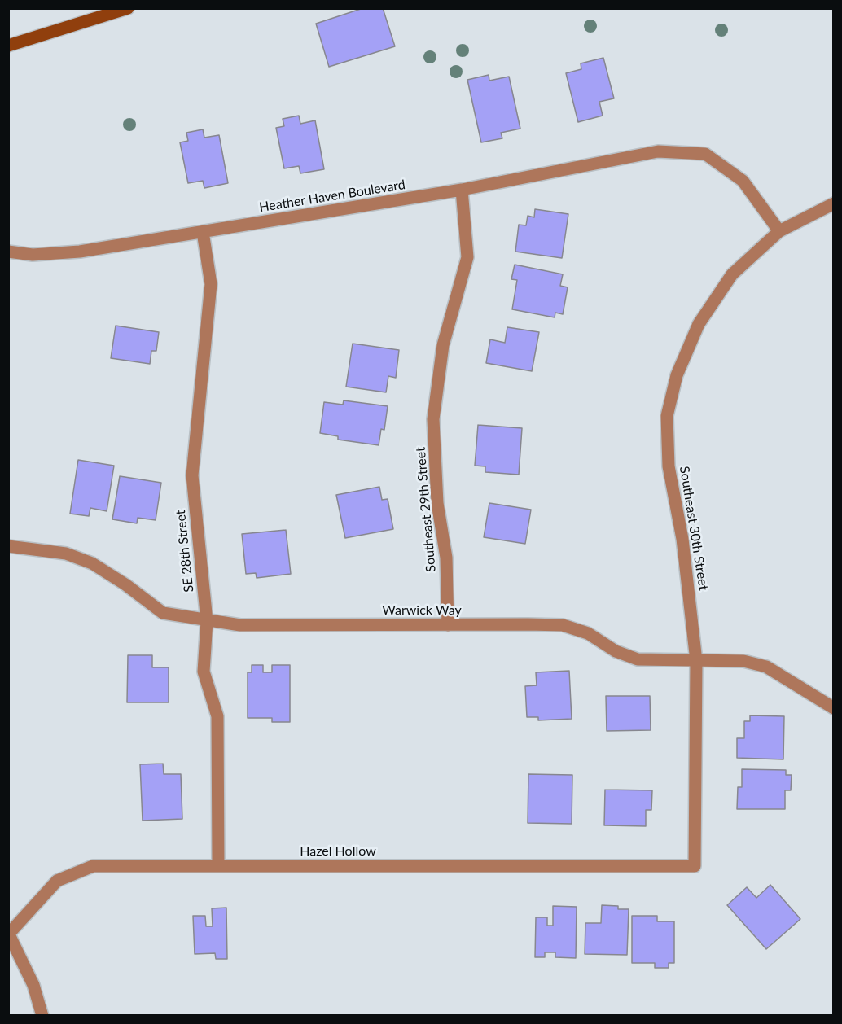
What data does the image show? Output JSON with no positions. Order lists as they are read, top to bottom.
{
  "streets": {
    "street": [
      "Heather Haven Boulevard",
      "Southeast 29th Street",
      "Southeast 30th Street",
      "SE 28th Street",
      "Warwick Way",
      "Hazel Hollow"
    ]
  },
  "crossings": [
    ["Heather Haven Boulevard", "Southeast 29th Street"],
    ["Heather Haven Boulevard", "Southeast 30th Street"],
    ["Heather Haven Boulevard", "SE 28th Street"],
    ["Southeast 29th Street", "Warwick Way"],
    ["Southeast 30th Street", "Warwick Way"],
    ["Southeast 30th Street", "Hazel Hollow"],
    ["SE 28th Street", "Warwick Way"],
    ["SE 28th Street", "Hazel Hollow"]
  ]
}
